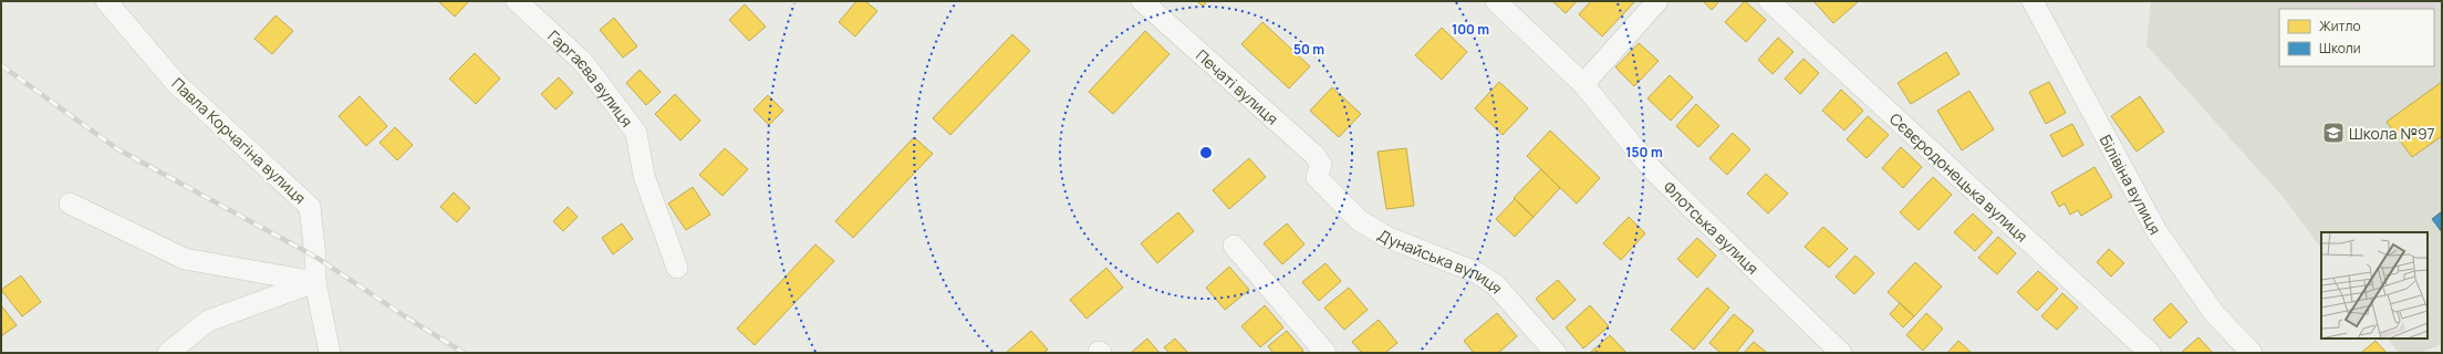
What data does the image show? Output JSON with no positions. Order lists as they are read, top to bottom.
{
  "streets": {
    "street": [
      "Гаргаєва вулиця",
      "Печаті вулиця",
      "Павла Корчагіна вулиця",
      "Сєвєродонецька вулиця",
      "Білівіна вулиця",
      "Флотська вулиця",
      "Дунайська вулиця"
    ]
  },
  "crossings": [
    ["Печаті вулиця", "Дунайська вулиця"]
  ],
  "places": {
    "school or university": ["Школа №97"]
  },
  "legend": ["Житло", "Школи"],
  "rings": ["100 m", "50 m", "150 m"]
}
